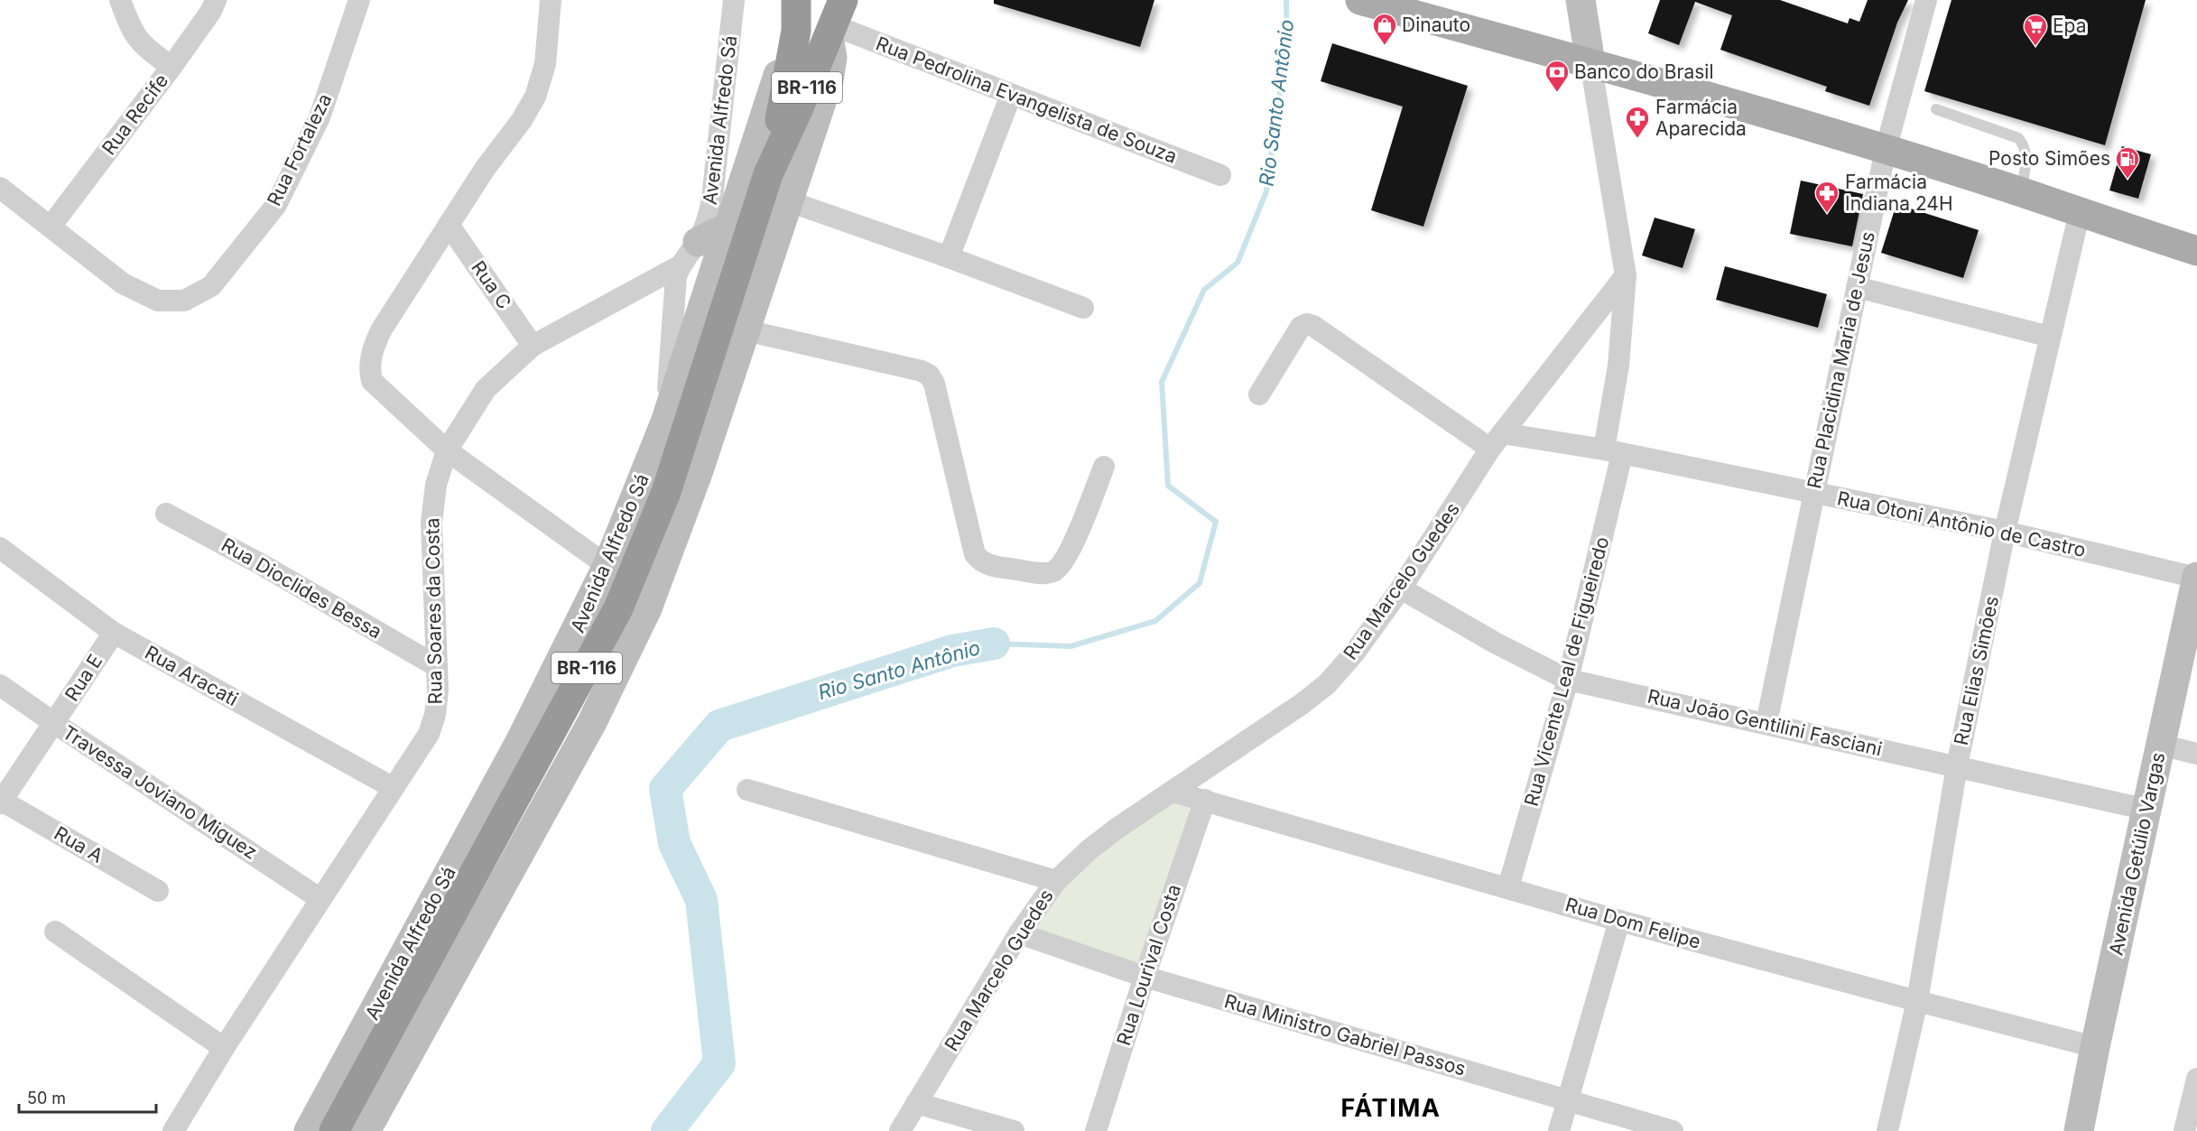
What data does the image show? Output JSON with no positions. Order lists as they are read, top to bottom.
{
  "streets": {
    "highway": ["BR-116", "Avenida Alfredo Sá"],
    "street": [
      "Rua Pedrolina Evangelista de Souza",
      "Rua Recife",
      "Rua Fortaleza",
      "Rua C",
      "Rua Placidina Maria de Jesus",
      "Rua Otoni Antônio de Castro",
      "Rua Marcelo Guedes",
      "Rua Dioclides Bessa",
      "Rua Soares da Costa",
      "Rua Elias Simões",
      "Rua Vicente Leal de Figueiredo",
      "Rua Aracati",
      "Rua E",
      "Rua João Gentilini Fasciani",
      "Travessa Joviano Miguez",
      "Rua A",
      "Avenida Getúlio Vargas",
      "Rua Dom Felipe",
      "Rua Lourival Costa",
      "Rua Ministro Gabriel Passos"
    ]
  },
  "crossings": [
    ["BR-116", "Avenida Alfredo Sá"],
    ["Rua Pedrolina Evangelista de Souza", "Avenida Alfredo Sá"],
    ["Rua Recife", "Rua Fortaleza"],
    ["Avenida Alfredo Sá", "Rua Soares da Costa"],
    ["Rua C", "Rua Soares da Costa"],
    ["Rua Placidina Maria de Jesus", "Rua Otoni Antônio de Castro"],
    ["Rua Placidina Maria de Jesus", "Rua João Gentilini Fasciani"],
    ["Rua Otoni Antônio de Castro", "Rua Marcelo Guedes"],
    ["Rua Otoni Antônio de Castro", "Rua Elias Simões"],
    ["Rua Otoni Antônio de Castro", "Rua Vicente Leal de Figueiredo"],
    ["Rua Otoni Antônio de Castro", "Avenida Getúlio Vargas"],
    ["Rua Marcelo Guedes", "Rua Vicente Leal de Figueiredo"],
    ["Rua Marcelo Guedes", "Rua João Gentilini Fasciani"],
    ["Rua Marcelo Guedes", "Rua Dom Felipe"],
    ["Rua Marcelo Guedes", "Rua Ministro Gabriel Passos"],
    ["Rua Dioclides Bessa", "Rua Soares da Costa"],
    ["Rua Soares da Costa", "Rua Aracati"],
    ["Rua Soares da Costa", "Travessa Joviano Miguez"],
    ["Rua Elias Simões", "Rua João Gentilini Fasciani"],
    ["Rua Elias Simões", "Rua Dom Felipe"],
    ["Rua Vicente Leal de Figueiredo", "Rua João Gentilini Fasciani"],
    ["Rua Vicente Leal de Figueiredo", "Rua Dom Felipe"],
    ["Rua Aracati", "Rua E"],
    ["Rua E", "Travessa Joviano Miguez"],
    ["Rua E", "Rua A"],
    ["Rua João Gentilini Fasciani", "Avenida Getúlio Vargas"],
    ["Avenida Getúlio Vargas", "Rua Dom Felipe"],
    ["Rua Dom Felipe", "Rua Lourival Costa"],
    ["Rua Lourival Costa", "Rua Ministro Gabriel Passos"]
  ],
  "districts": ["FÁTIMA"],
  "water": ["Rio Santo Antônio"],
  "places": {
    "shop": ["Dinauto"],
    "supermarket": ["Epa"],
    "bank": ["Banco do Brasil"],
    "pharmacy": ["Farmácia Aparecida", "Farmácia Indiana 24H"],
    "fuel station": ["Posto Simões"]
  },
  "scale_bar": "50 m"
}
